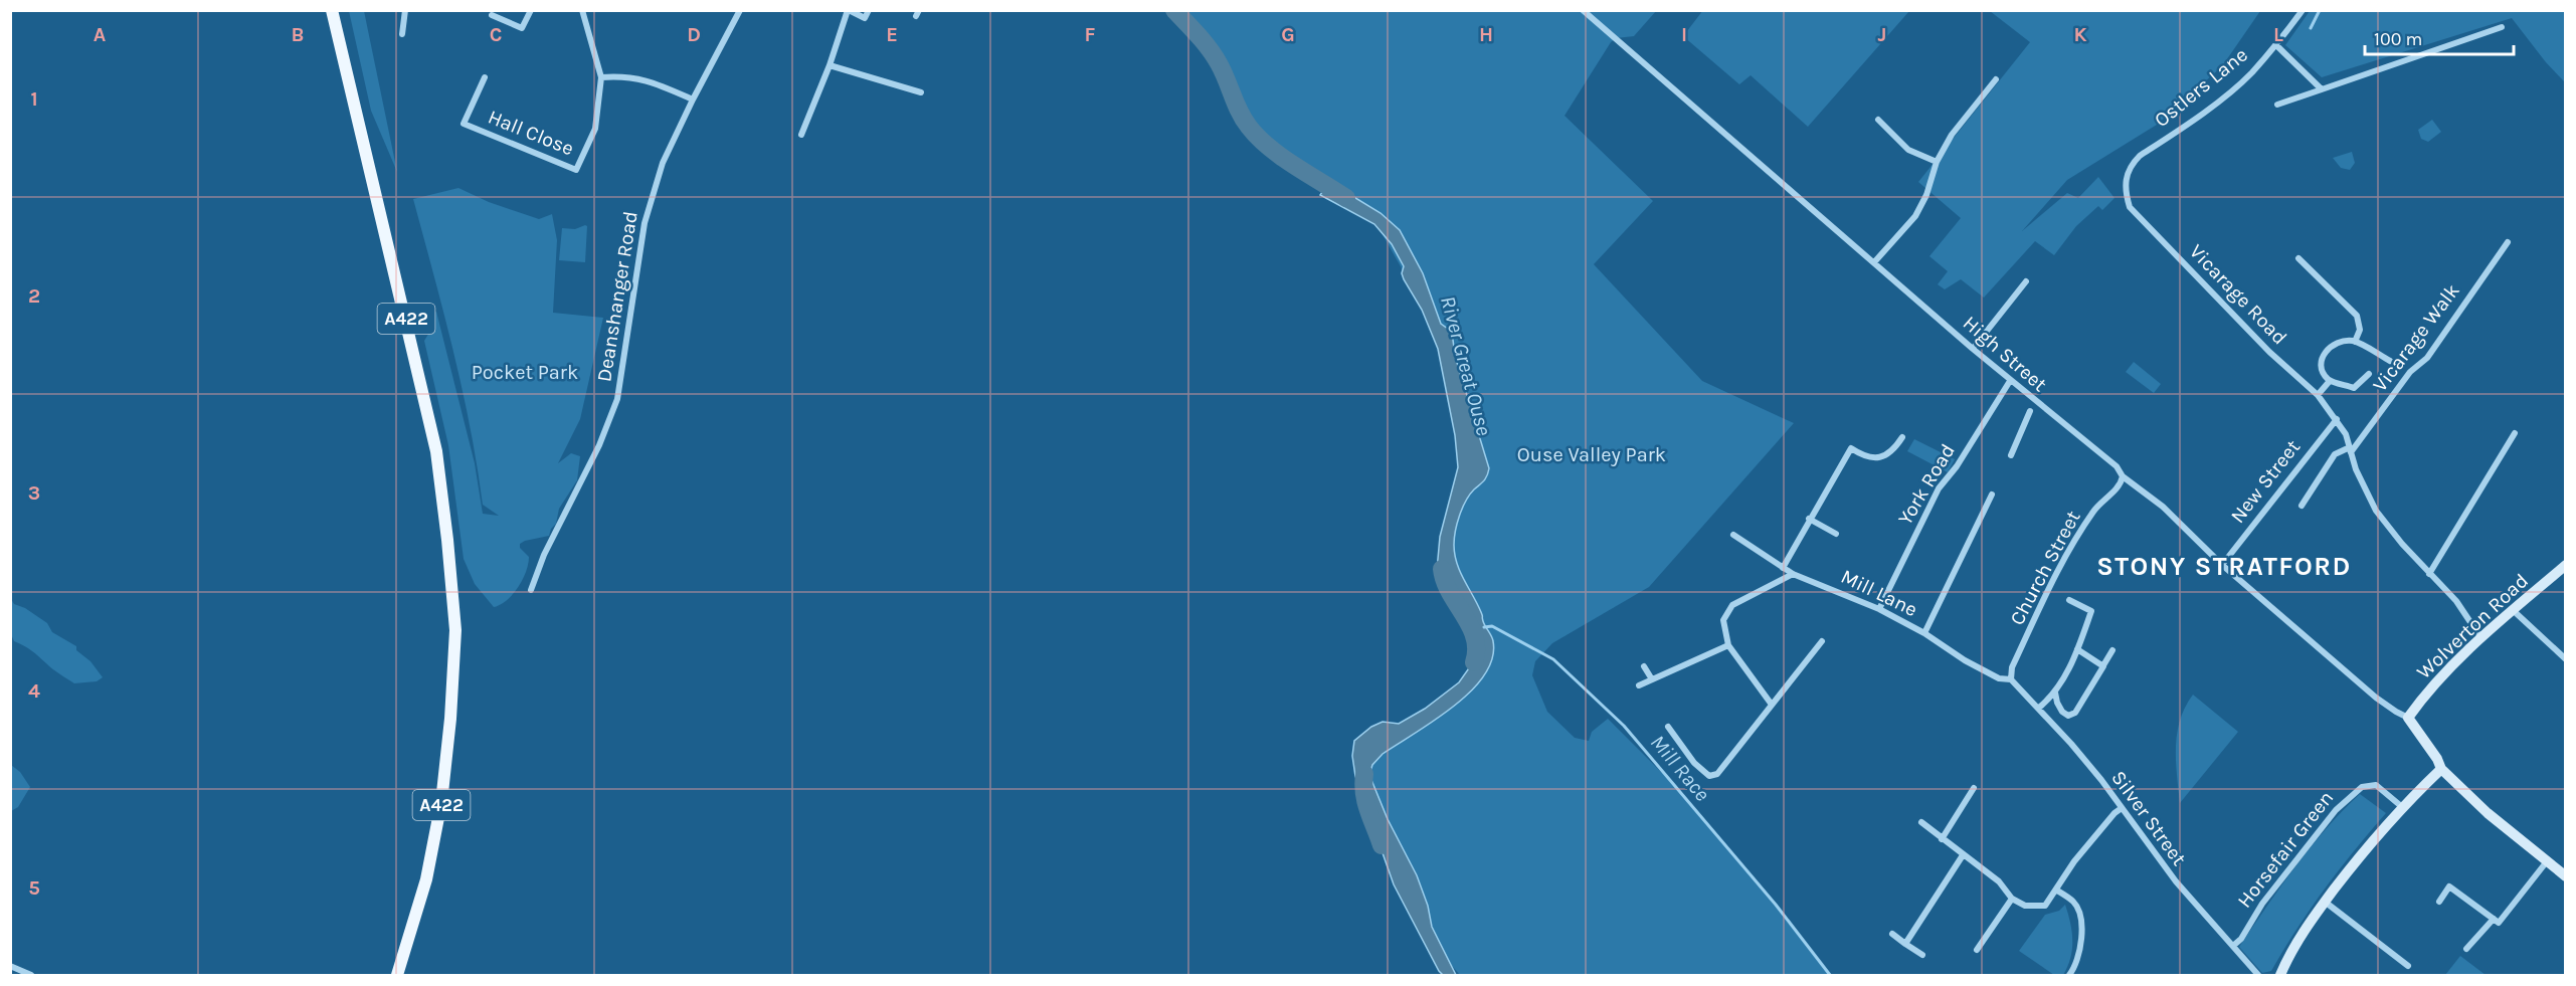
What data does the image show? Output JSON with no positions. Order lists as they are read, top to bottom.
{
  "streets": {
    "main road": ["A422"],
    "street": [
      "Ostlers Lane",
      "Hall Close",
      "Vicarage Road",
      "Deanshanger Road",
      "Vicarage Walk",
      "High Street",
      "New Street",
      "York Road",
      "Church Street",
      "Mill Lane",
      "Wolverton Road",
      "Silver Street",
      "Horsefair Green"
    ]
  },
  "crossings": [
    ["Ostlers Lane", "Vicarage Road"],
    ["Vicarage Road", "Vicarage Walk"],
    ["Vicarage Road", "New Street"],
    ["Vicarage Road", "Wolverton Road"],
    ["High Street", "New Street"],
    ["High Street", "York Road"],
    ["High Street", "Church Street"],
    ["High Street", "Wolverton Road"],
    ["York Road", "Mill Lane"],
    ["Church Street", "Mill Lane"],
    ["Church Street", "Silver Street"],
    ["Mill Lane", "Silver Street"],
    ["Silver Street", "Horsefair Green"]
  ],
  "districts": ["STONY STRATFORD"],
  "water": ["River Great Ouse", "Mill Race"],
  "parks": ["Pocket Park", "Ouse Valley Park"],
  "scale_bar": "100 m",
  "grid": {
    "columns": [
      "A",
      "B",
      "C",
      "D",
      "E",
      "F",
      "G",
      "H",
      "I",
      "J",
      "K",
      "L"
    ],
    "rows": [
      "1",
      "2",
      "3",
      "4",
      "5"
    ]
  }
}
